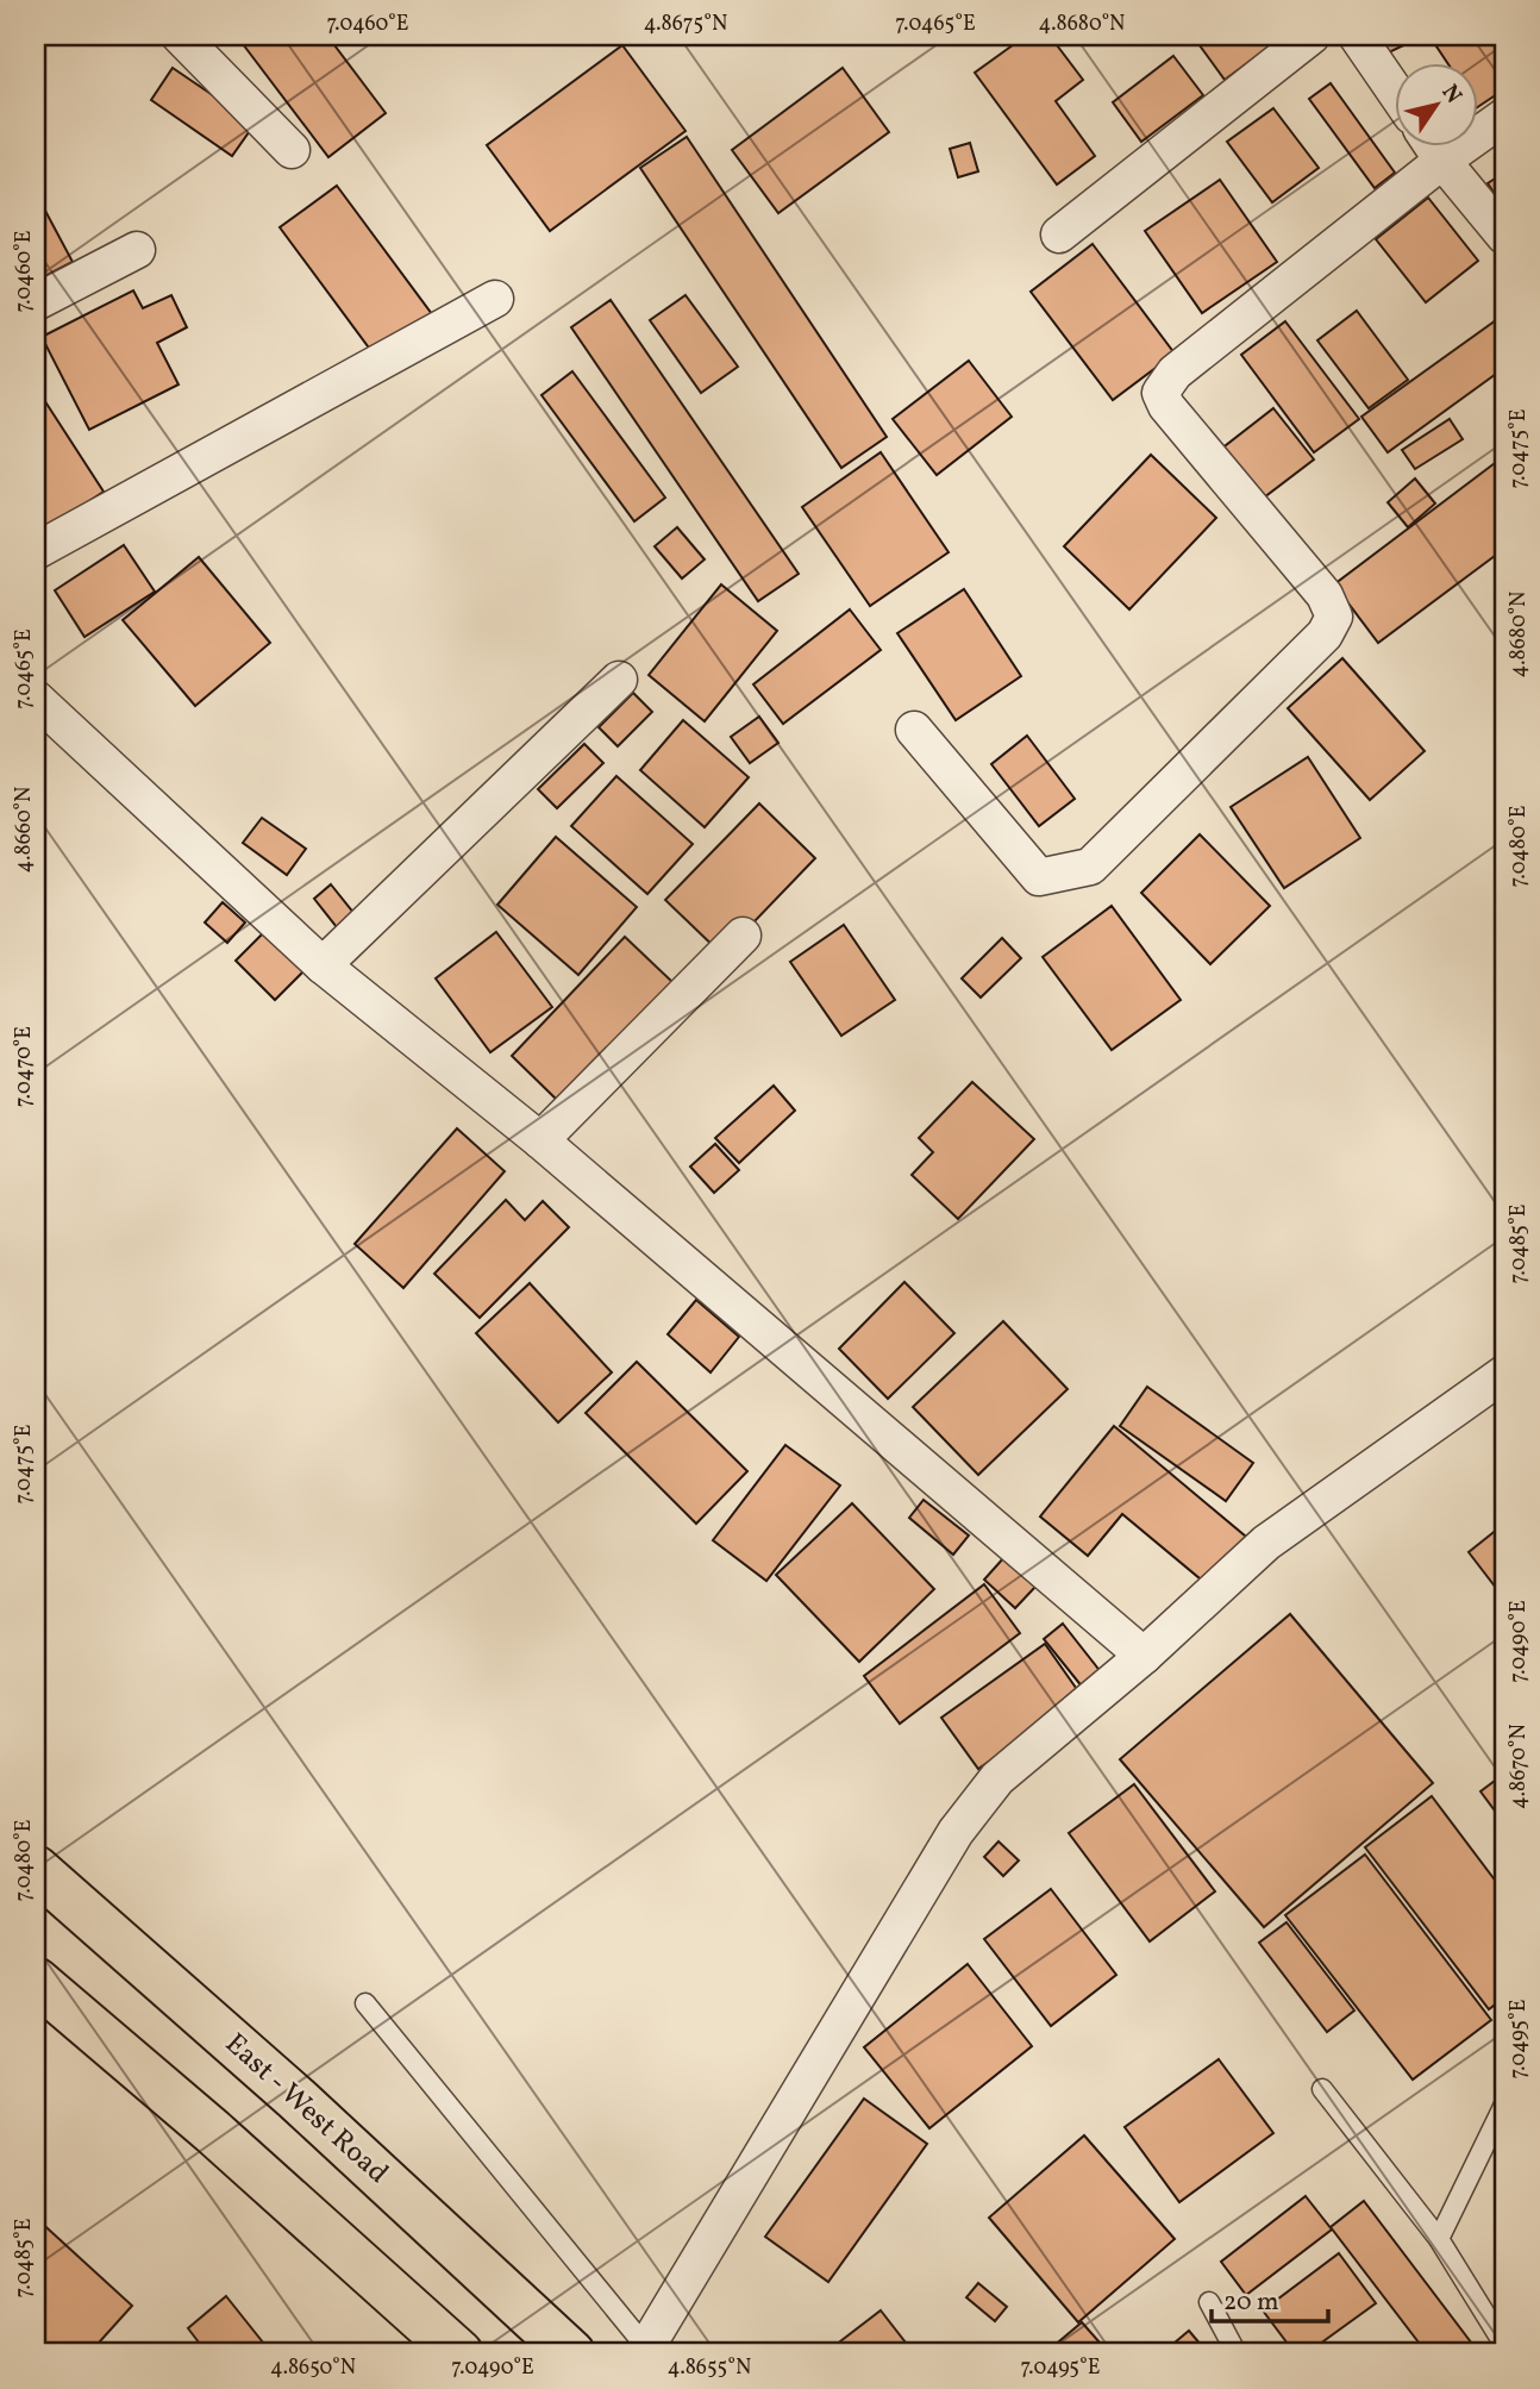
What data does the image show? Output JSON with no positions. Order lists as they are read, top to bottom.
{
  "streets": {
    "main road": ["East - West Road"]
  },
  "scale_bar": "20 m",
  "north": "top right",
  "coordinates": [
    "7.0460°E",
    "4.8675°N",
    "7.0465°E",
    "4.8680°N",
    "7.0475°E",
    "4.8660°N",
    "7.0480°E",
    "7.0470°E",
    "7.0485°E",
    "7.0490°E",
    "4.8670°N",
    "7.0495°E",
    "4.8650°N",
    "4.8655°N"
  ]
}
